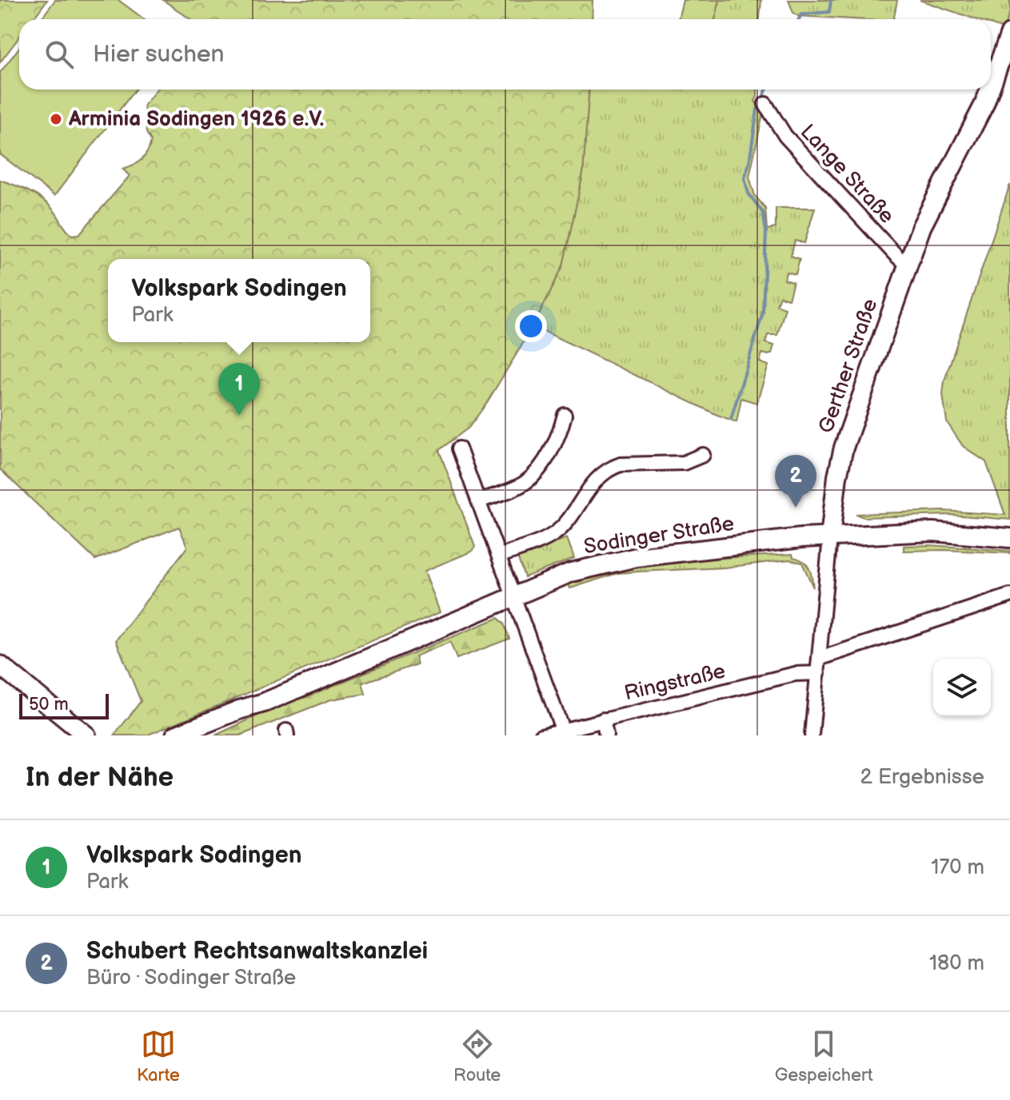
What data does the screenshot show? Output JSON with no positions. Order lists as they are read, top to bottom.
{
  "streets": {
    "main road": ["Gerther Straße", "Sodinger Straße"],
    "street": ["Lange Straße", "Ringstraße"]
  },
  "crossings": [
    ["Lange Straße", "Gerther Straße"],
    ["Gerther Straße", "Sodinger Straße"],
    ["Gerther Straße", "Ringstraße"]
  ],
  "places": ["Arminia Sodingen 1926 e.V."],
  "scale_bar": "50 m",
  "page": {
    "search": "Hier suchen",
    "popup": ["Volkspark Sodingen", "Park"],
    "pins": ["1", "2"],
    "scale": "50 m",
    "heading": ["In der Nähe", "2 Ergebnisse"],
    "list": [
      {
        "mark": "1",
        "name": "Volkspark Sodingen",
        "note": "Park",
        "value": "170 m"
      },
      {
        "mark": "2",
        "name": "Schubert Rechtsanwaltskanzlei",
        "note": "Büro · Sodinger Straße",
        "value": "180 m"
      }
    ],
    "nav": ["Karte", "Route", "Gespeichert"]
  }
}
